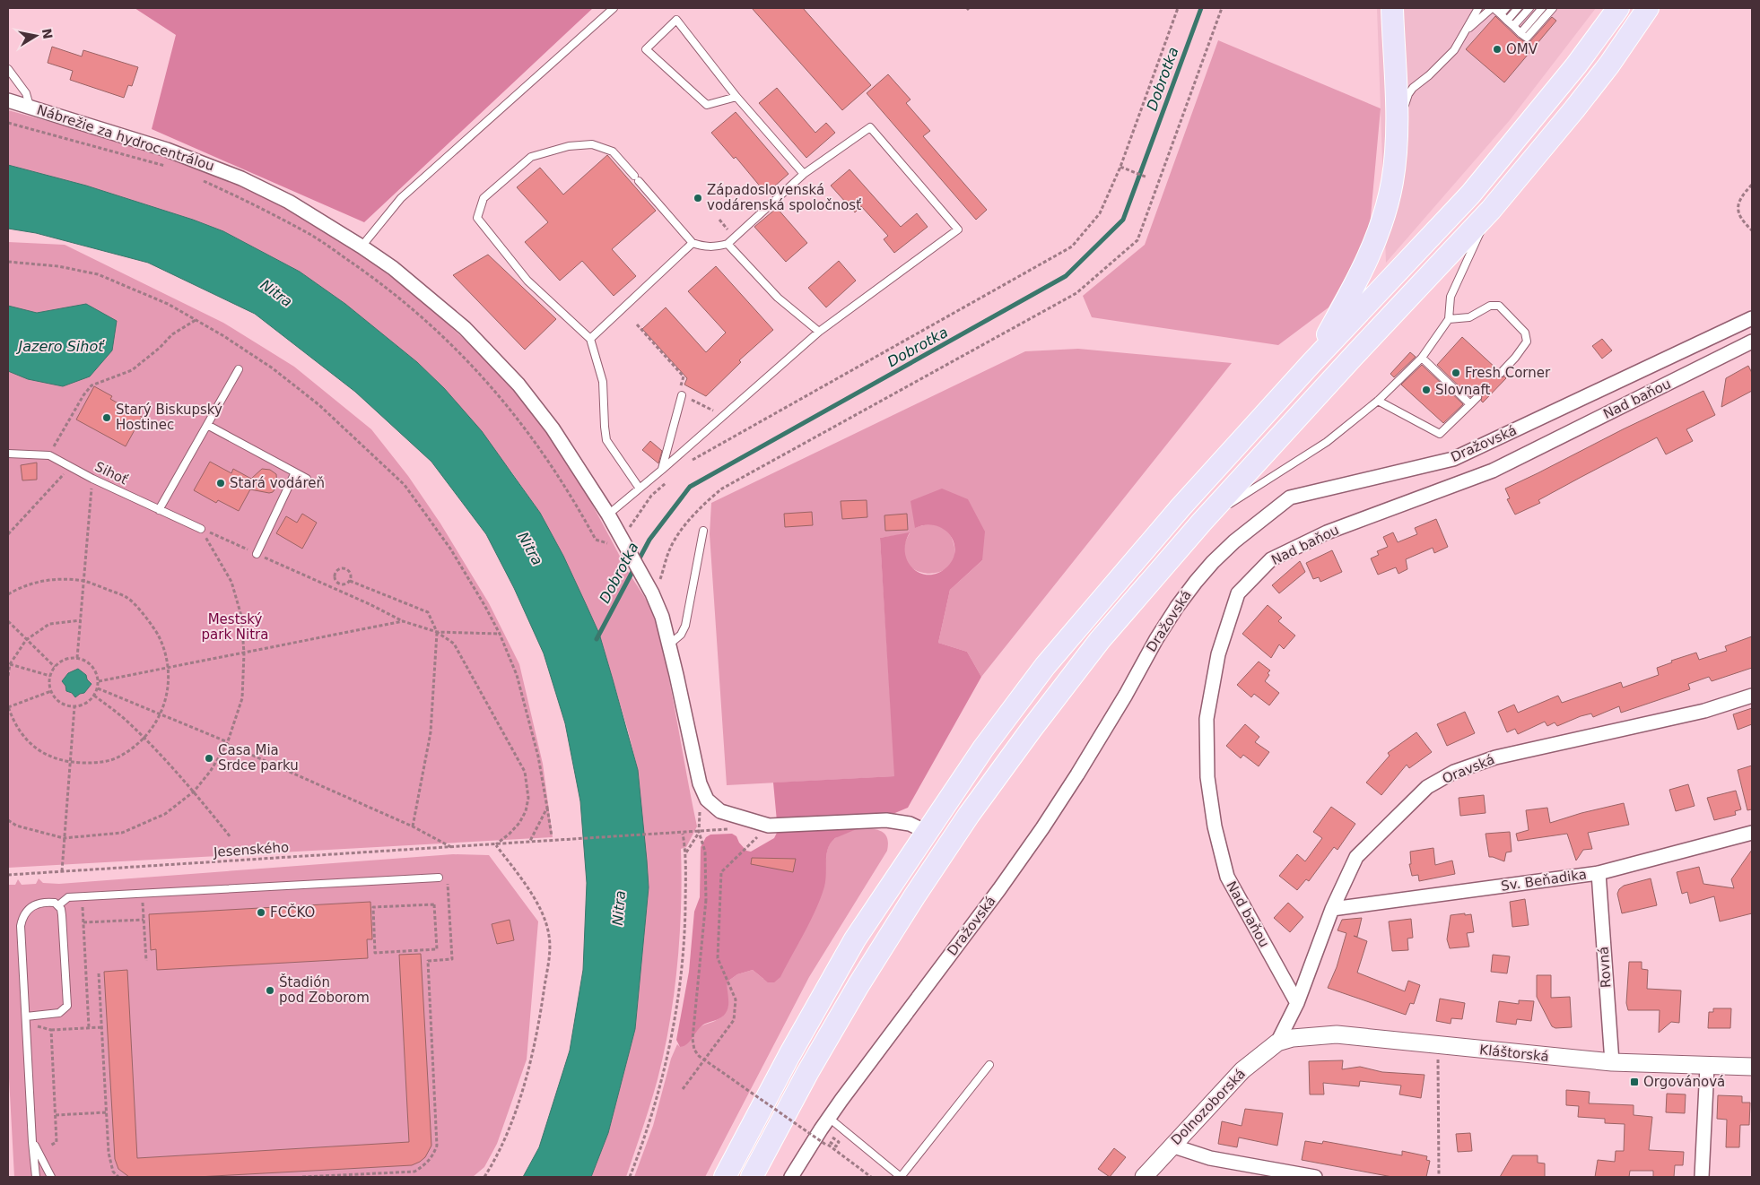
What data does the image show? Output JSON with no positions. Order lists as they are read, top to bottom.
{
  "streets": {
    "street": [
      "Nábrežie za hydrocentrálou",
      "Nad baňou",
      "Dražovská",
      "Oravská",
      "Sv. Beňadika",
      "Rovná",
      "Kláštorská",
      "Dolnozoborská"
    ],
    "lane": ["Sihoť"],
    "path": ["Jesenského"]
  },
  "crossings": [
    ["Nad baňou", "Oravská"],
    ["Oravská", "Sv. Beňadika"],
    ["Oravská", "Kláštorská"],
    ["Oravská", "Dolnozoborská"],
    ["Sv. Beňadika", "Rovná"],
    ["Rovná", "Kláštorská"],
    ["Kláštorská", "Dolnozoborská"]
  ],
  "water": ["Dobrotka", "Nitra", "Jazero Sihoť"],
  "parks": ["Mestský park Nitra"],
  "places": {
    "other": [
      "OMV",
      "Západoslovenská vodárenská spoločnosť",
      "Fresh Corner",
      "Slovnaft",
      "Starý Biskupský Hostinec",
      "Stará vodáreň",
      "Casa Mia Srdce parku",
      "FCČKO",
      "Štadión pod Zoborom"
    ],
    "transit": ["Orgovánová"]
  },
  "north": "right"
}
